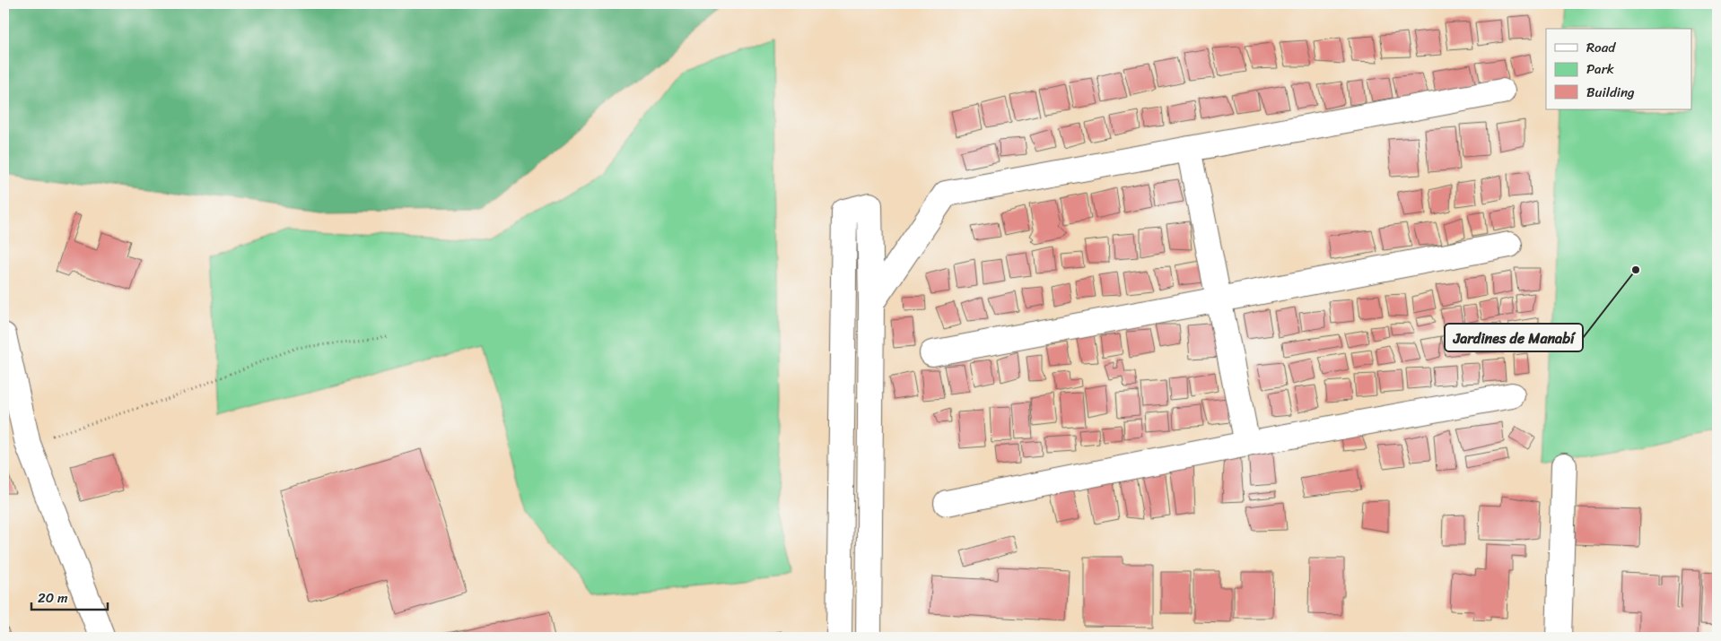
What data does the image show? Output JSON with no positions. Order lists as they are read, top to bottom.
{
  "places": ["Jardines de Manabí"],
  "legend": ["Road", "Park", "Building"],
  "scale_bar": "20 m"
}
